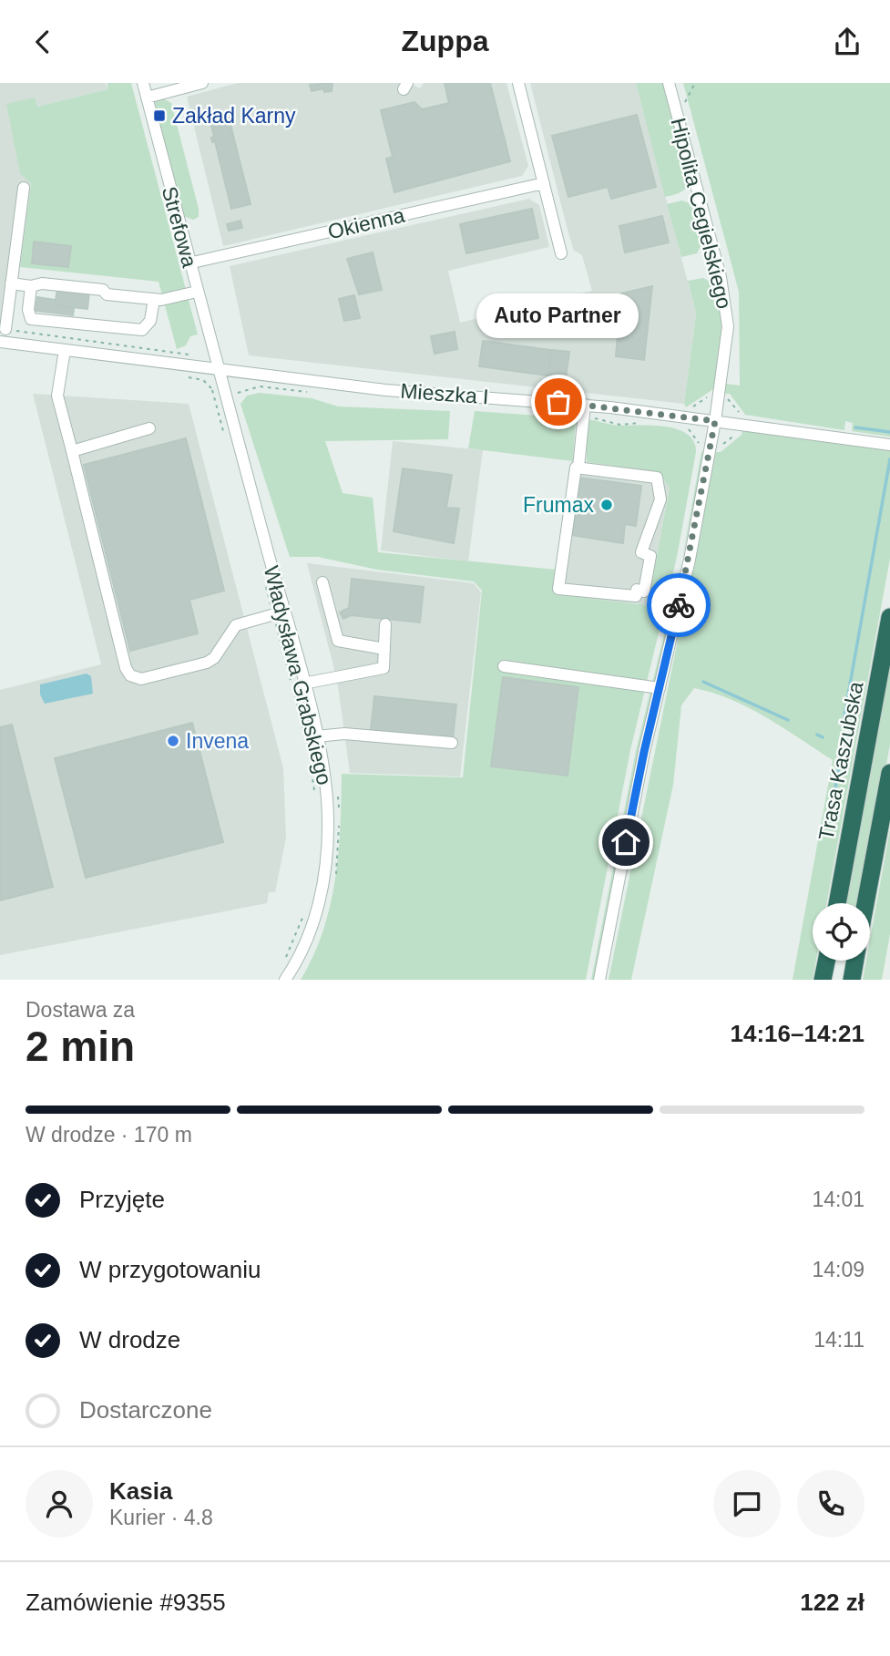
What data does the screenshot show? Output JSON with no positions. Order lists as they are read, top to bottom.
{
  "streets": {
    "highway": ["Trasa Kaszubska"],
    "street": [
      "Hipolita Cegielskiego",
      "Okienna",
      "Strefowa",
      "Mieszka I",
      "Władysława Grabskiego"
    ]
  },
  "crossings": [
    ["Hipolita Cegielskiego", "Mieszka I"],
    ["Okienna", "Strefowa"],
    ["Strefowa", "Mieszka I"],
    ["Strefowa", "Władysława Grabskiego"],
    ["Mieszka I", "Władysława Grabskiego"]
  ],
  "places": {
    "transit": ["Zakład Karny"],
    "other": ["Auto Partner", "Frumax", "Invena"]
  },
  "page": {
    "header": "Zuppa",
    "bubble": "Auto Partner",
    "heading": ["2 min", "Dostawa za", "14:16–14:21"],
    "panel": [
      "Kasia",
      "Kurier · 4.8",
      "Zamówienie #9355",
      "122 zł"
    ],
    "bar": "W drodze · 170 m",
    "list": [
      ["Przyjęte", "14:01"],
      ["W przygotowaniu", "14:09"],
      ["W drodze", "14:11"],
      "Dostarczone"
    ]
  }
}
